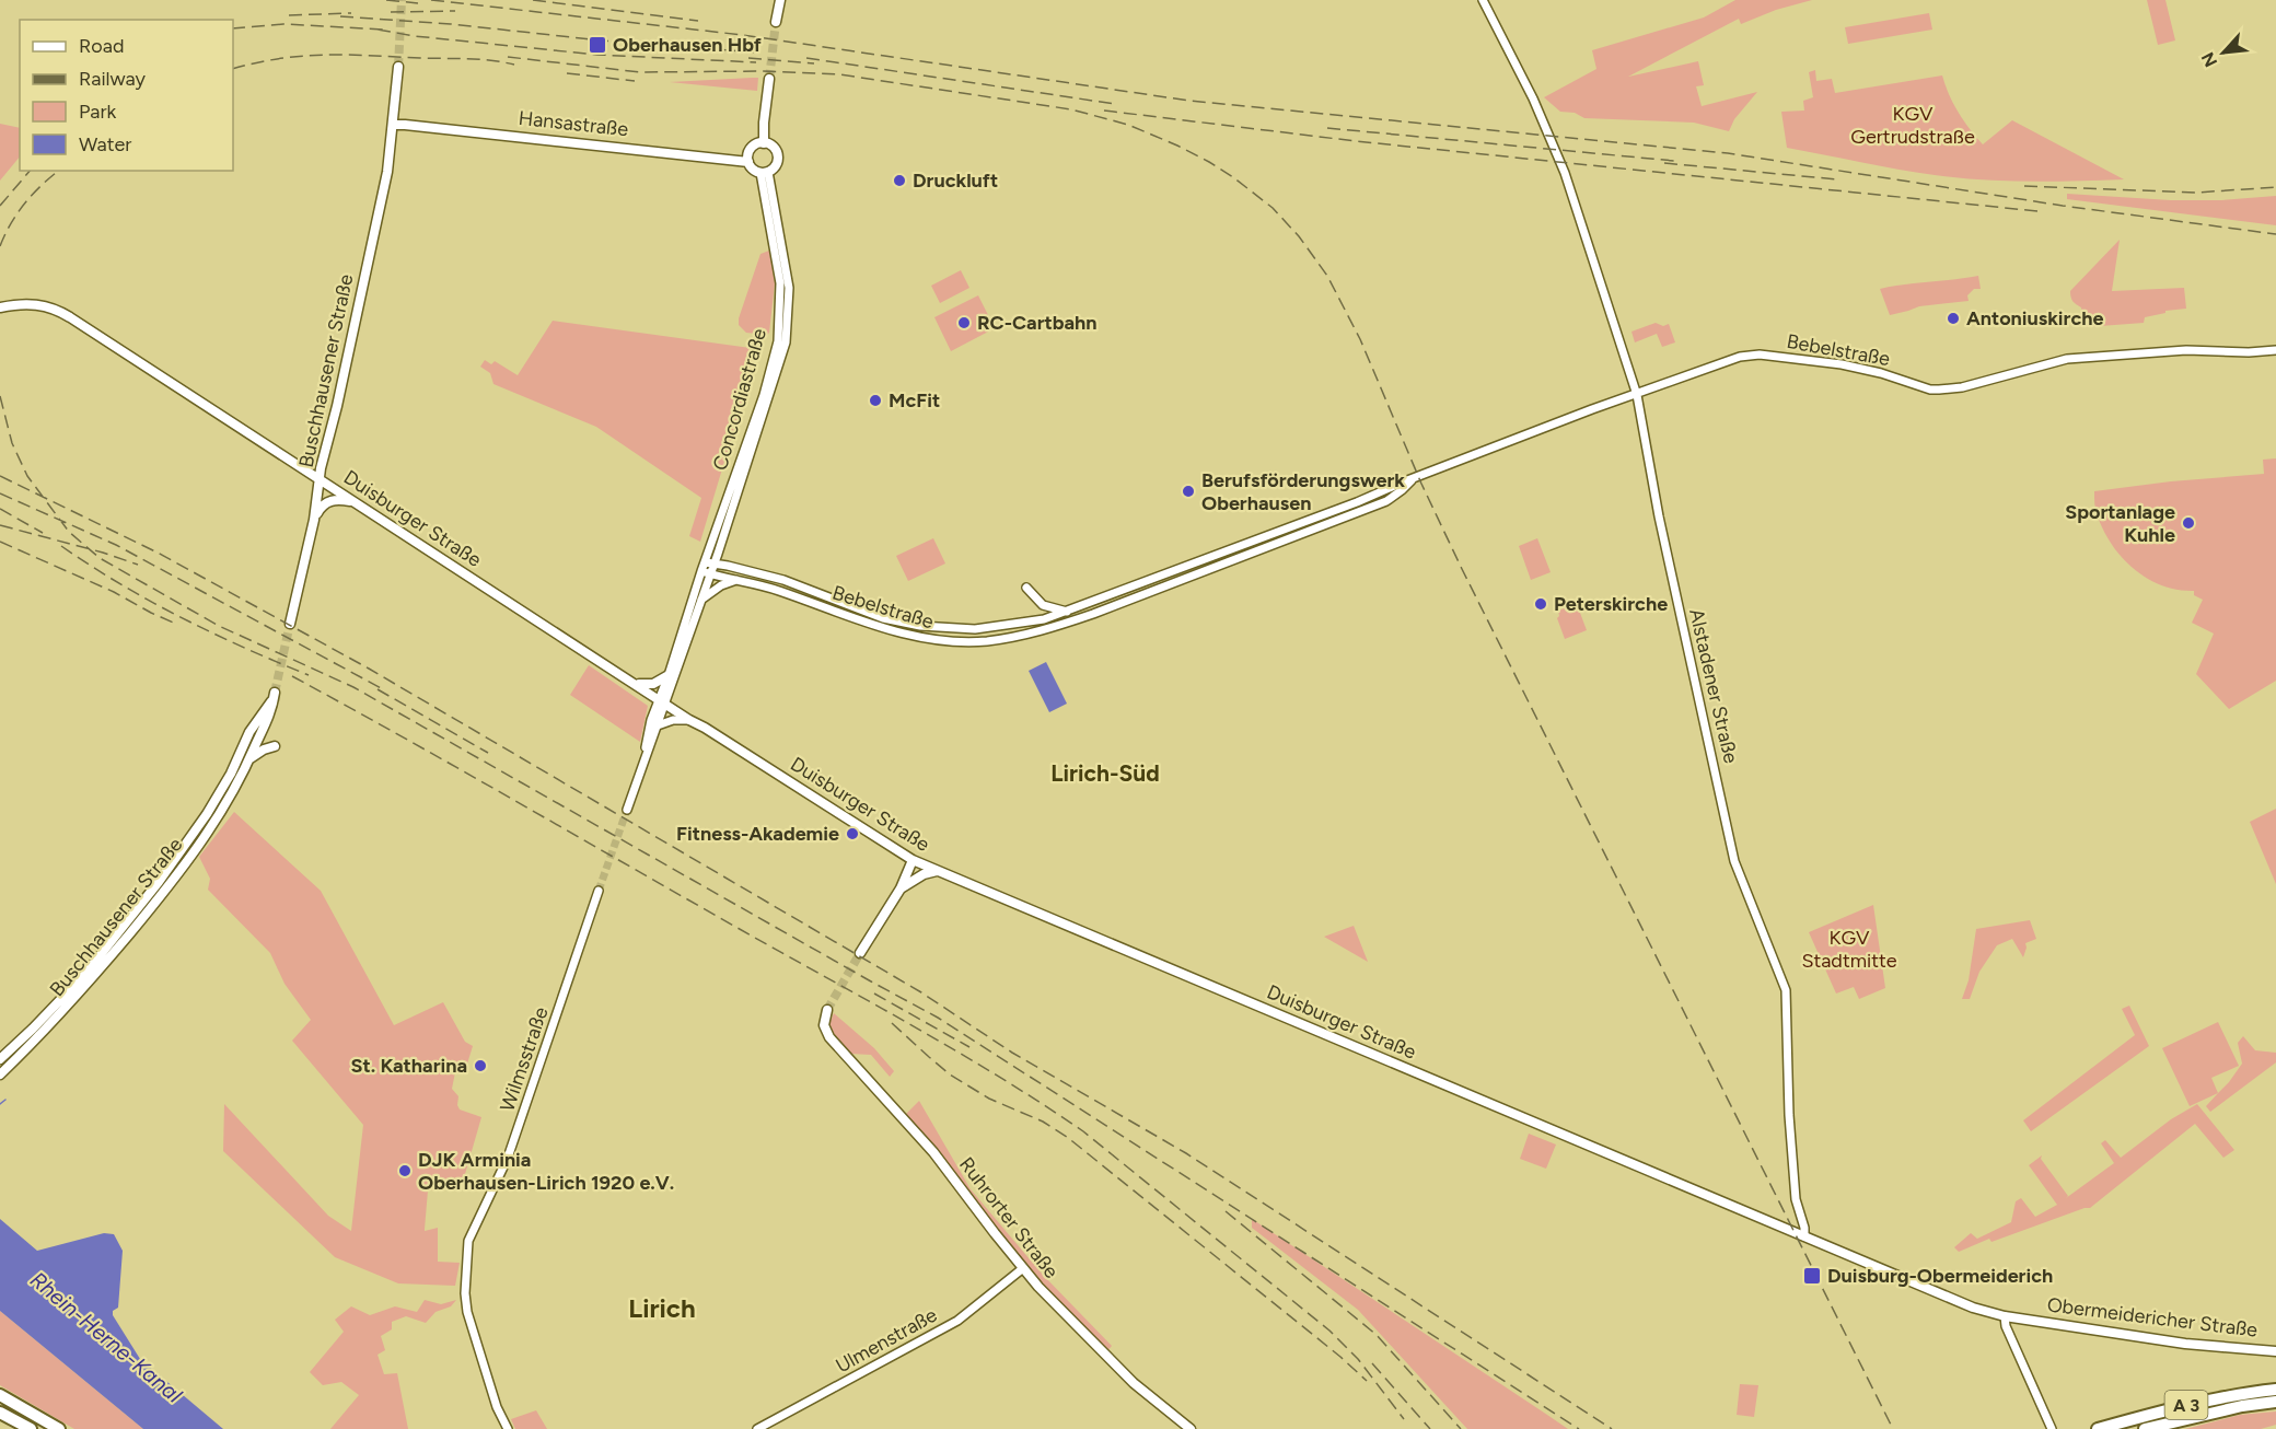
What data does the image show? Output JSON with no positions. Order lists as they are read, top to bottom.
{
  "streets": {
    "highway": ["A 3"],
    "main road": [
      "Hansastraße",
      "Buschhausener Straße",
      "Concordiastraße",
      "Duisburger Straße",
      "Ruhrorter Straße",
      "Obermeidericher Straße"
    ],
    "street": [
      "Bebelstraße",
      "Alstadener Straße",
      "Wilmsstraße",
      "Ulmenstraße"
    ]
  },
  "crossings": [
    ["Hansastraße", "Buschhausener Straße"],
    ["Hansastraße", "Concordiastraße"],
    ["Bebelstraße", "Concordiastraße"],
    ["Bebelstraße", "Alstadener Straße"],
    ["Buschhausener Straße", "Duisburger Straße"],
    ["Concordiastraße", "Duisburger Straße"],
    ["Duisburger Straße", "Alstadener Straße"],
    ["Duisburger Straße", "Obermeidericher Straße"],
    ["Alstadener Straße", "Obermeidericher Straße"],
    ["Ruhrorter Straße", "Ulmenstraße"]
  ],
  "districts": ["Lirich-Süd", "Lirich"],
  "water": ["Rhein-Herne-Kanal"],
  "parks": ["KGV Gertrudstraße", "KGV Stadtmitte"],
  "places": {
    "transit": ["Oberhausen Hbf", "Duisburg-Obermeiderich"],
    "other": [
      "Druckluft",
      "Antoniuskirche",
      "RC-Cartbahn",
      "McFit",
      "Berufsförderungswerk Oberhausen",
      "Sportanlage Kuhle",
      "Peterskirche",
      "Fitness-Akademie",
      "St. Katharina",
      "DJK Arminia Oberhausen-Lirich 1920 e.V."
    ]
  },
  "legend": [
    "Road",
    "Railway",
    "Park",
    "Water"
  ],
  "north": "bottom left"
}
